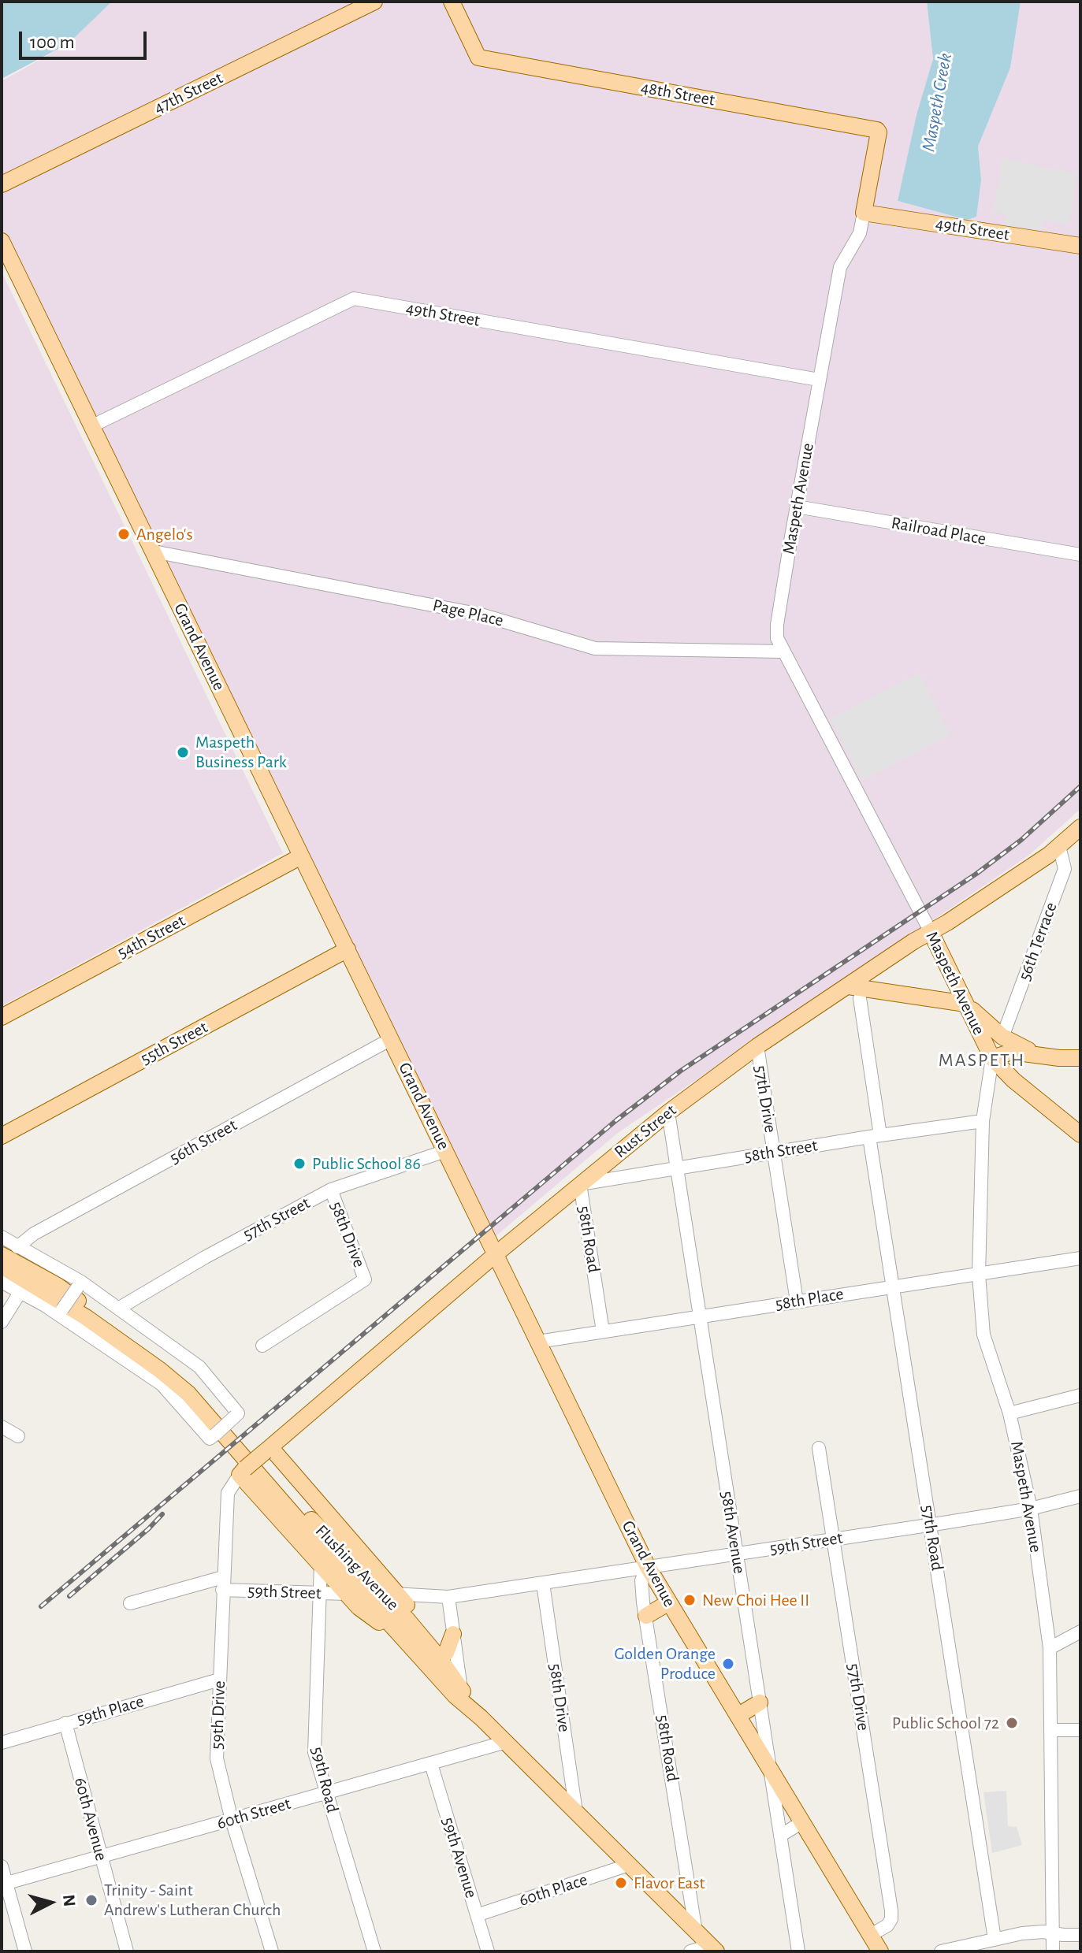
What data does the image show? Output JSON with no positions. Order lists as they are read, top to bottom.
{
  "streets": {
    "main road": [
      "47th Street",
      "48th Street",
      "49th Street",
      "Maspeth Avenue",
      "Grand Avenue",
      "54th Street",
      "55th Street",
      "Rust Street",
      "Flushing Avenue"
    ],
    "street": [
      "Railroad Place",
      "Page Place",
      "56th Terrace",
      "57th Drive",
      "56th Street",
      "58th Street",
      "57th Street",
      "58th Drive",
      "58th Road",
      "58th Place",
      "58th Avenue",
      "57th Road",
      "59th Street",
      "59th Place",
      "59th Drive",
      "59th Road",
      "60th Street",
      "60th Avenue",
      "59th Avenue",
      "60th Place"
    ]
  },
  "crossings": [
    ["48th Street", "Maspeth Avenue"],
    ["49th Street", "Maspeth Avenue"],
    ["49th Street", "Grand Avenue"],
    ["Maspeth Avenue", "Railroad Place"],
    ["Maspeth Avenue", "Page Place"],
    ["Maspeth Avenue", "Rust Street"],
    ["Maspeth Avenue", "58th Street"],
    ["Maspeth Avenue", "58th Place"],
    ["Maspeth Avenue", "59th Street"],
    ["Page Place", "Grand Avenue"],
    ["Grand Avenue", "54th Street"],
    ["Grand Avenue", "55th Street"],
    ["Grand Avenue", "57th Drive"],
    ["Grand Avenue", "Rust Street"],
    ["Grand Avenue", "56th Street"],
    ["Grand Avenue", "57th Street"],
    ["Grand Avenue", "58th Road"],
    ["Grand Avenue", "58th Place"],
    ["Grand Avenue", "58th Avenue"],
    ["Grand Avenue", "59th Street"],
    ["56th Terrace", "Rust Street"],
    ["57th Drive", "Rust Street"],
    ["57th Drive", "58th Street"],
    ["57th Drive", "58th Place"],
    ["57th Drive", "59th Street"],
    ["Rust Street", "58th Street"],
    ["Rust Street", "58th Road"],
    ["Rust Street", "58th Avenue"],
    ["Rust Street", "57th Road"],
    ["Rust Street", "59th Drive"],
    ["58th Street", "58th Road"],
    ["58th Street", "58th Avenue"],
    ["58th Street", "57th Road"],
    ["57th Street", "58th Drive"],
    ["58th Drive", "59th Street"],
    ["58th Drive", "Flushing Avenue"],
    ["58th Road", "58th Place"],
    ["58th Road", "59th Street"],
    ["58th Road", "Flushing Avenue"],
    ["58th Place", "58th Avenue"],
    ["58th Place", "57th Road"],
    ["58th Avenue", "59th Street"],
    ["57th Road", "59th Street"],
    ["59th Street", "Flushing Avenue"],
    ["59th Street", "59th Drive"],
    ["59th Street", "59th Road"],
    ["Flushing Avenue", "60th Street"],
    ["Flushing Avenue", "60th Place"],
    ["59th Place", "59th Drive"],
    ["59th Place", "60th Avenue"],
    ["59th Drive", "60th Street"],
    ["59th Road", "60th Street"],
    ["60th Street", "60th Avenue"],
    ["60th Street", "59th Avenue"],
    ["59th Avenue", "60th Place"]
  ],
  "districts": ["MASPETH"],
  "water": ["Maspeth Creek"],
  "places": [
    "Angelo's",
    "Maspeth Business Park",
    "Public School 86",
    "New Choi Hee II",
    "Golden Orange Produce",
    "Public School 72",
    "Flavor East",
    "Trinity - Saint Andrew's Lutheran Church"
  ],
  "scale_bar": "100 m",
  "north": "right"
}
